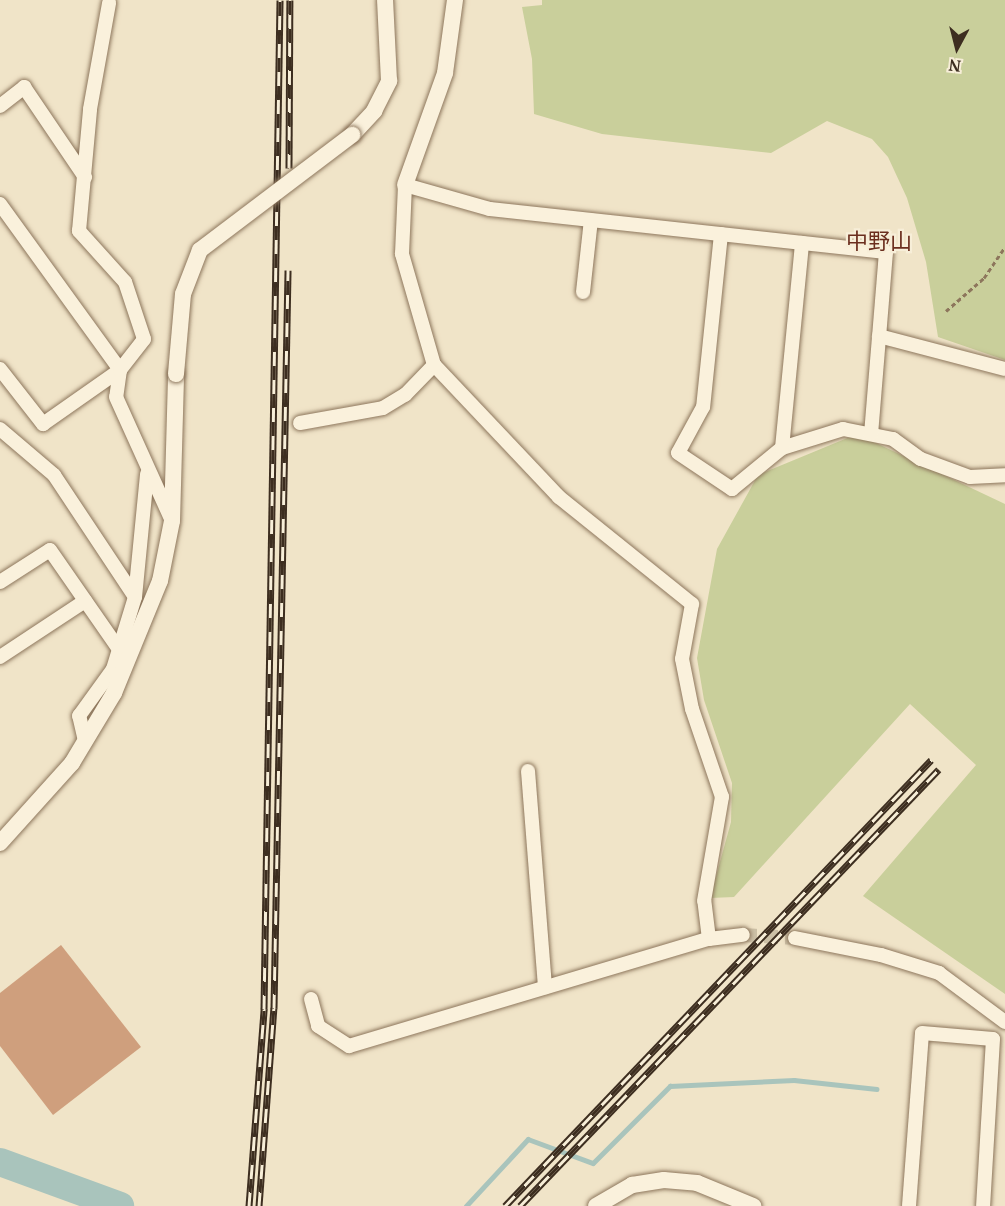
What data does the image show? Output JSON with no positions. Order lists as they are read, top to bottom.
{
  "districts": ["中野山"],
  "north": "bottom"
}
